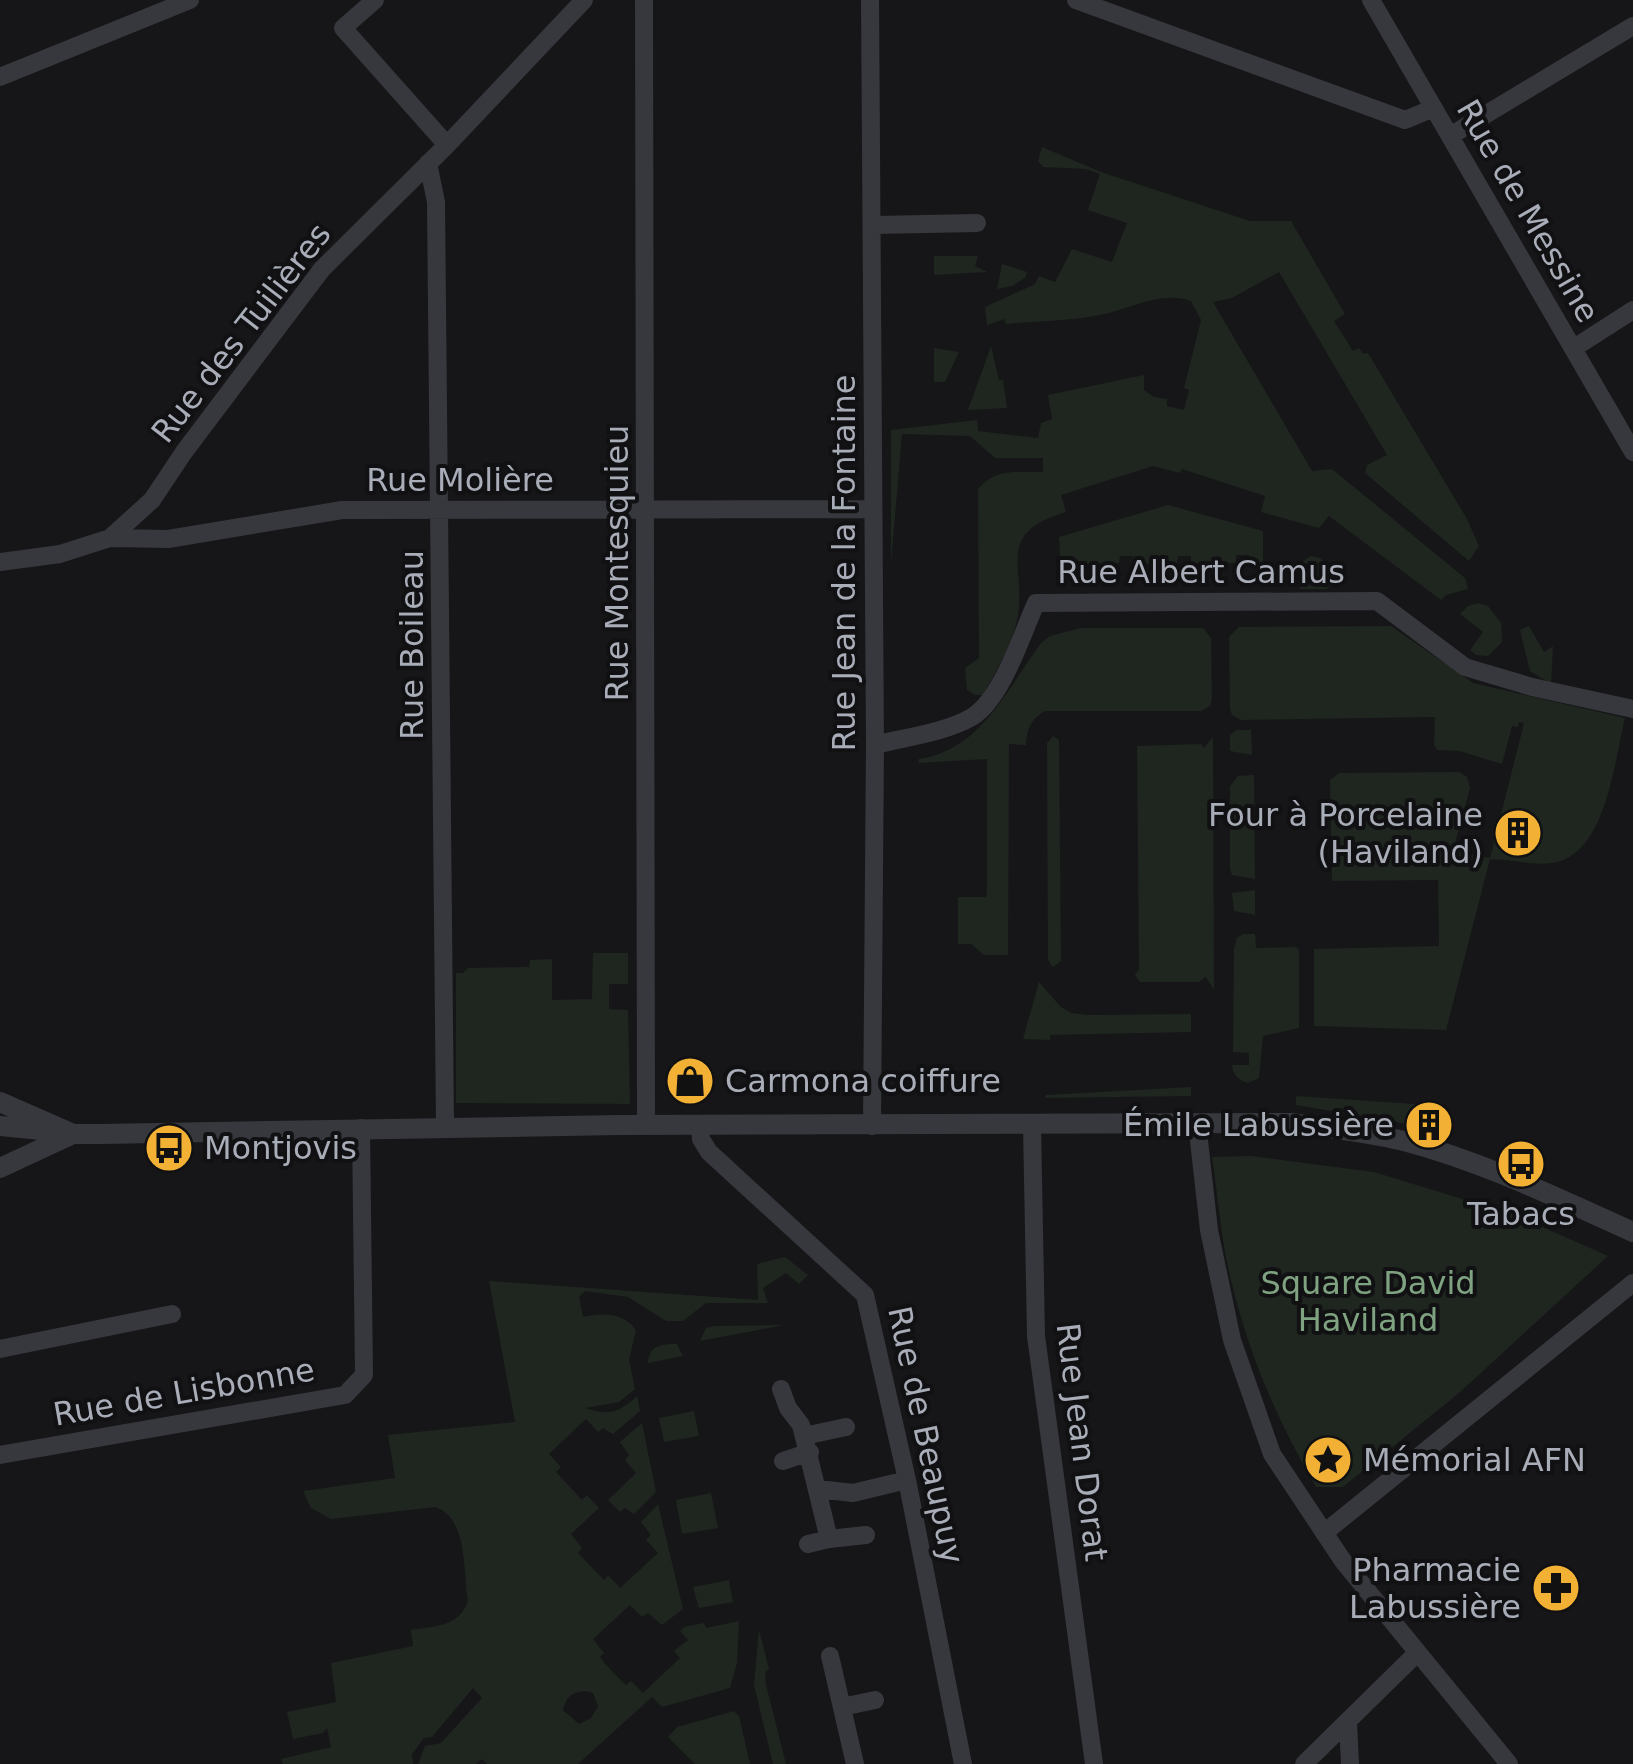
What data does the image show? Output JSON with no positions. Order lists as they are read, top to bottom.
{
  "streets": {
    "street": [
      "Rue de Messine",
      "Rue des Tuilières",
      "Rue Molière",
      "Rue Montesquieu",
      "Rue Jean de la Fontaine",
      "Rue Albert Camus",
      "Rue Boileau",
      "Rue de Lisbonne",
      "Rue de Beaupuy",
      "Rue Jean Dorat"
    ]
  },
  "crossings": [
    ["Rue des Tuilières", "Rue Molière"],
    ["Rue des Tuilières", "Rue Boileau"],
    ["Rue Molière", "Rue Montesquieu"],
    ["Rue Molière", "Rue Jean de la Fontaine"],
    ["Rue Molière", "Rue Boileau"],
    ["Rue Jean de la Fontaine", "Rue Albert Camus"]
  ],
  "parks": ["Square David Haviland"],
  "places": {
    "building": ["Four à Porcelaine (Haviland)", "Émile Labussière"],
    "shop": ["Carmona coiffure"],
    "bus stop": ["Montjovis", "Tabacs"],
    "place": ["Mémorial AFN"],
    "pharmacy": ["Pharmacie Labussière"]
  }
}
